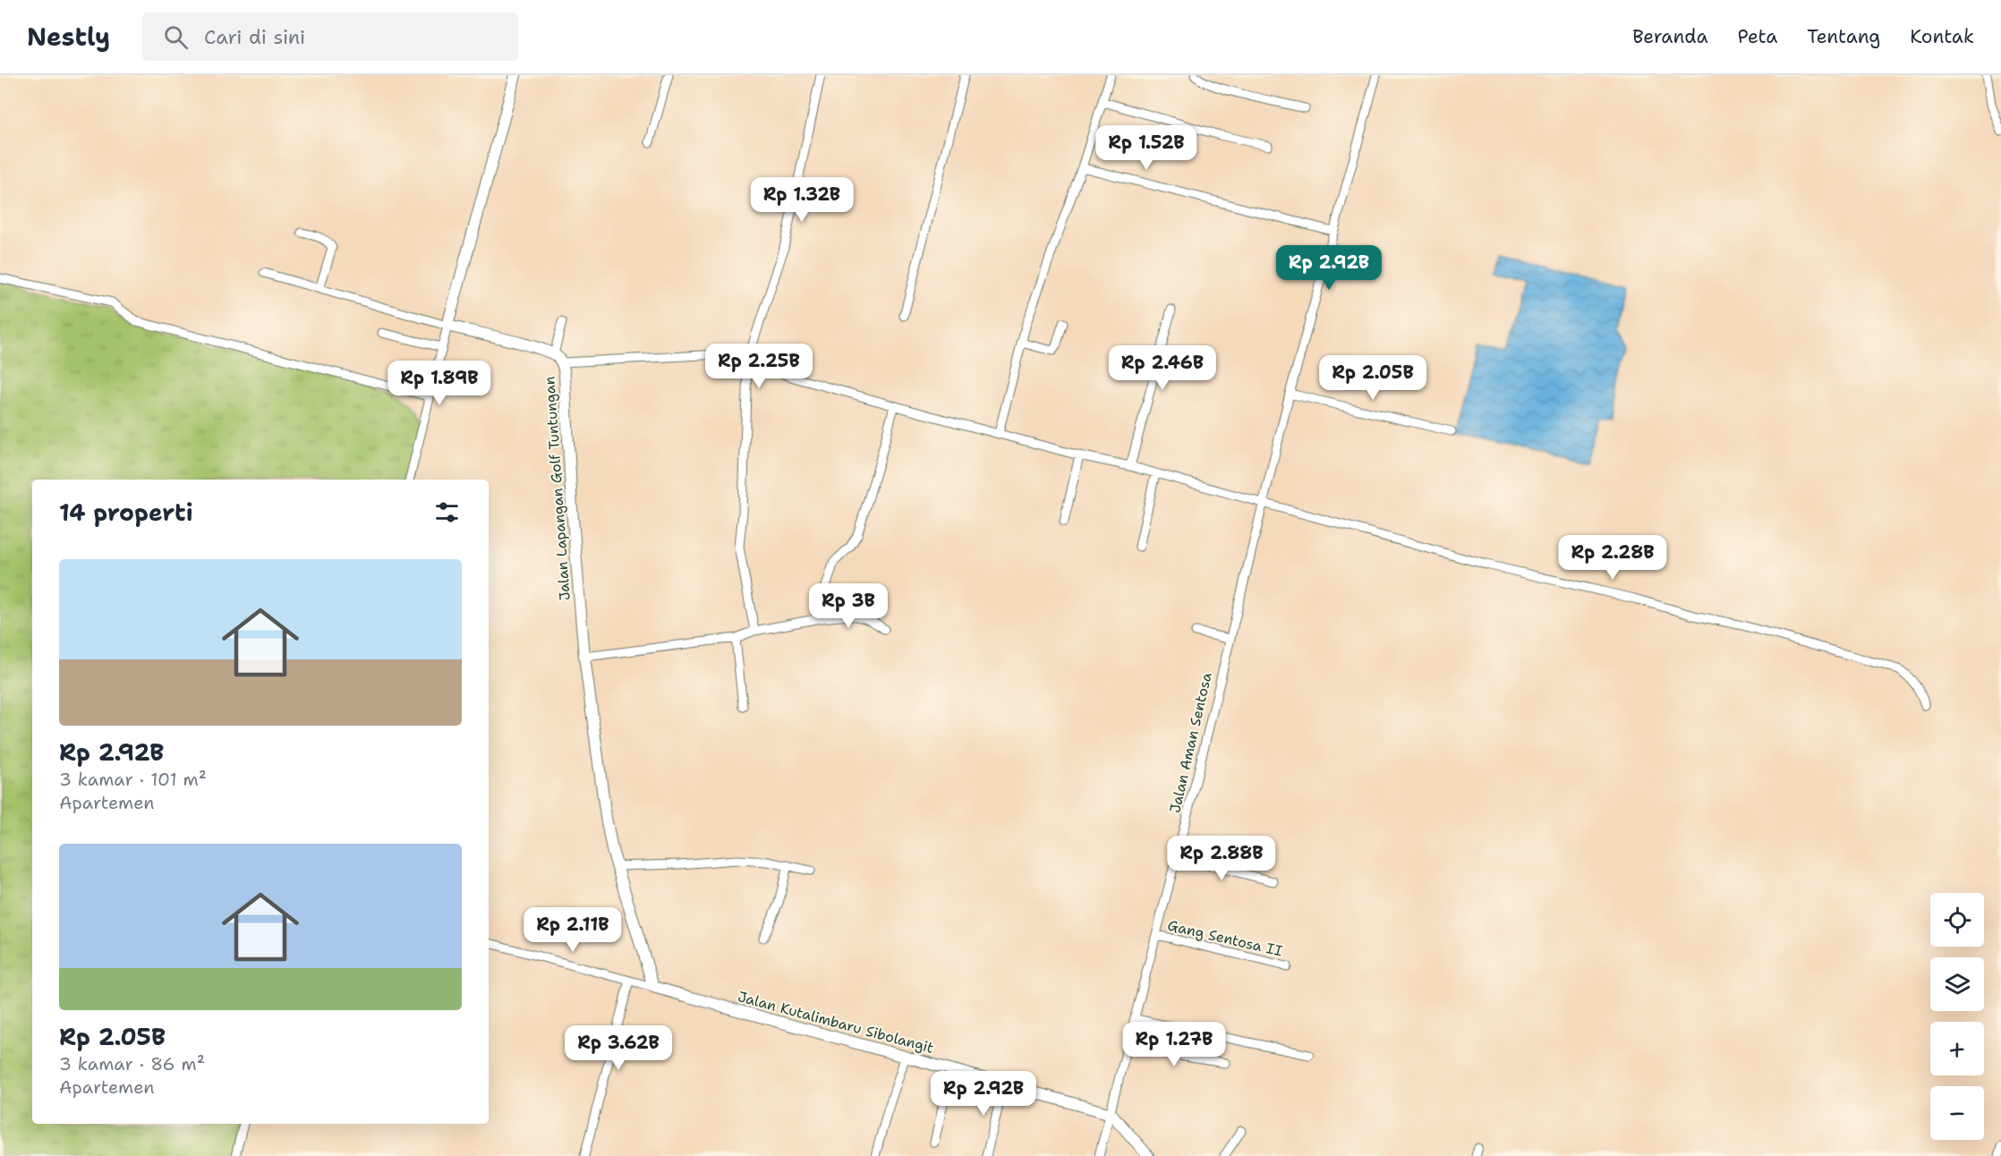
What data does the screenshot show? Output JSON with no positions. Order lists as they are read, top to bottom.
{
  "streets": {
    "street": [
      "Jalan Lapangan Golf Tuntungan",
      "Jalan Aman Sentosa",
      "Gang Sentosa II",
      "Jalan Kutalimbaru Sibolangit"
    ]
  },
  "crossings": [
    ["Jalan Lapangan Golf Tuntungan", "Jalan Kutalimbaru Sibolangit"],
    ["Jalan Aman Sentosa", "Gang Sentosa II"],
    ["Jalan Aman Sentosa", "Jalan Kutalimbaru Sibolangit"]
  ],
  "page": {
    "header": "Nestly",
    "search": "Cari di sini",
    "nav": [
      "Beranda",
      "Peta",
      "Tentang",
      "Kontak"
    ],
    "price": [
      "Rp 1.52B",
      "Rp 1.32B",
      "Rp 2.92B",
      "Rp 2.25B",
      "Rp 2.46B",
      "Rp 2.05B",
      "Rp 1.89B",
      "Rp 2.28B",
      "Rp 3B",
      "Rp 2.88B",
      "Rp 2.11B",
      "Rp 1.27B",
      "Rp 3.62B",
      "Rp 2.92B"
    ],
    "heading": "14 properti",
    "list": [
      {
        "name": "Rp 2.92B",
        "note": "3 kamar · 101 m² · Apartemen"
      },
      {
        "name": "Rp 2.05B",
        "note": "3 kamar · 86 m² · Apartemen"
      }
    ],
    "map_buttons": ["+", "−"]
  }
}
